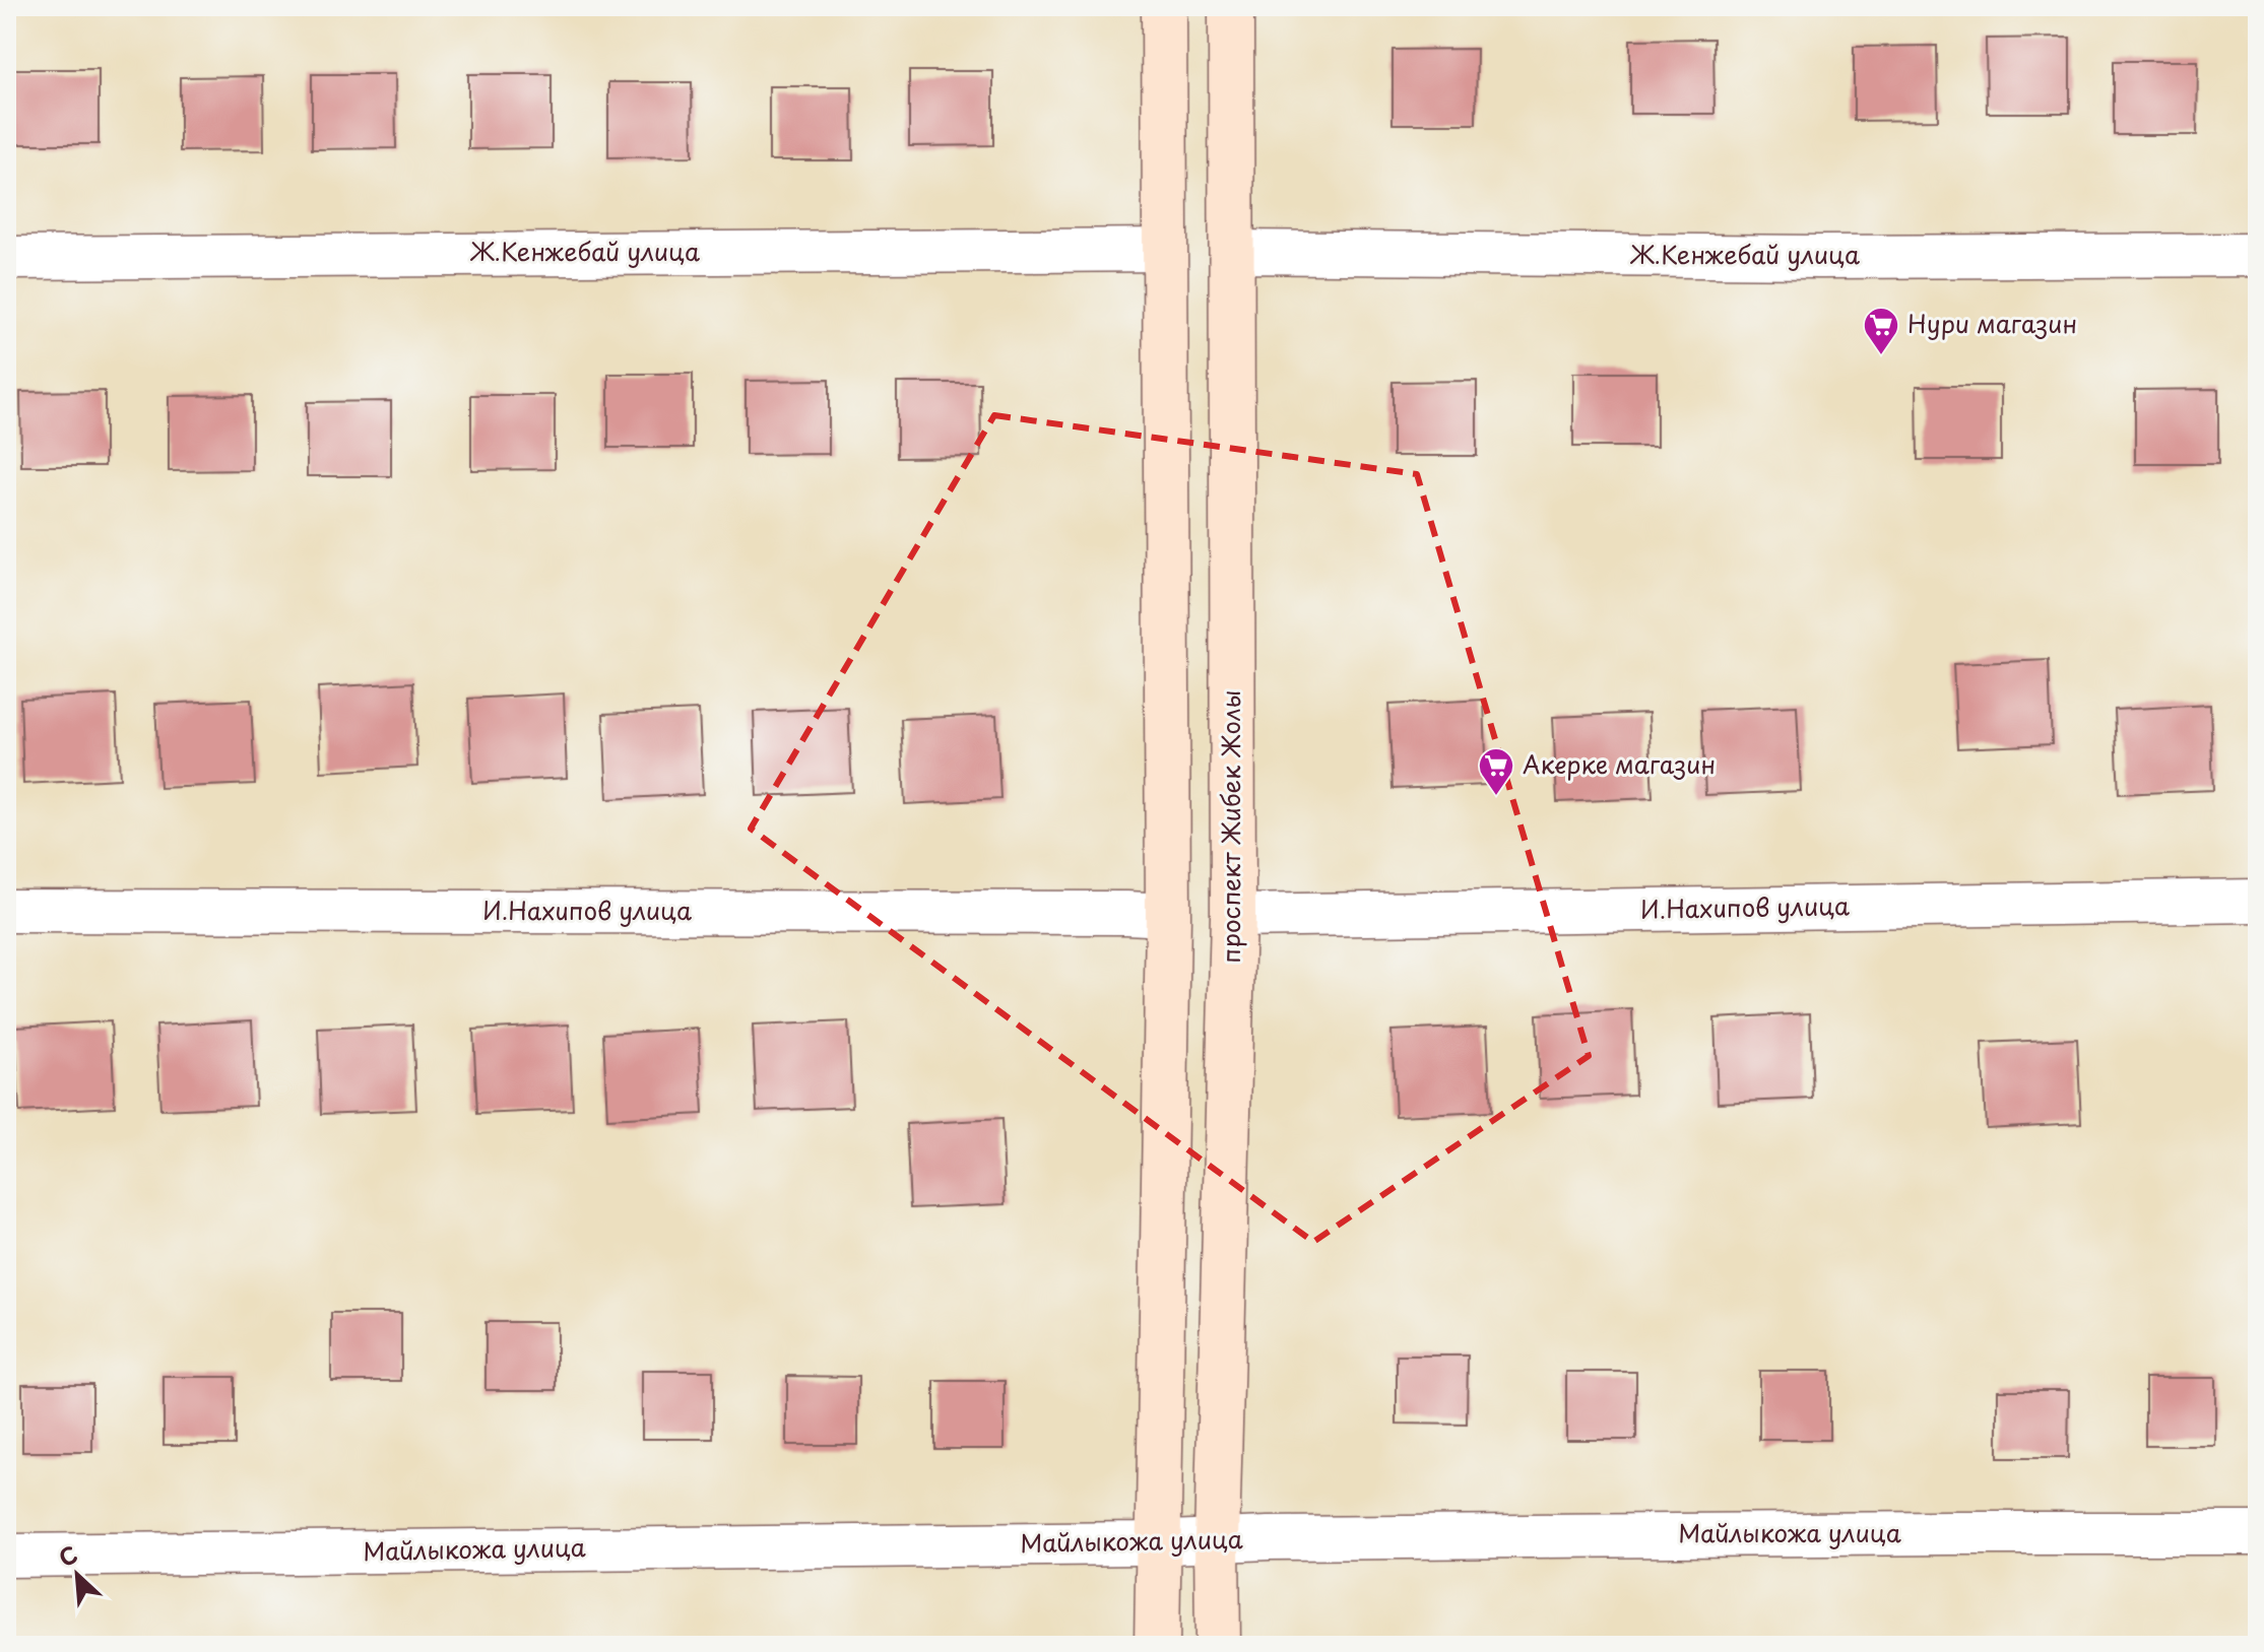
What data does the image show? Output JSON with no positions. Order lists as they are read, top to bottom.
{
  "streets": {
    "street": [
      "Ж.Кенжебай улица",
      "проспект Жибек Жолы",
      "И.Нахипов улица",
      "Майлыкожа улица"
    ]
  },
  "crossings": [
    ["Ж.Кенжебай улица", "проспект Жибек Жолы"],
    ["проспект Жибек Жолы", "И.Нахипов улица"],
    ["проспект Жибек Жолы", "Майлыкожа улица"]
  ],
  "places": {
    "supermarket": ["Нури магазин", "Акерке магазин"]
  },
  "north": "top left"
}
